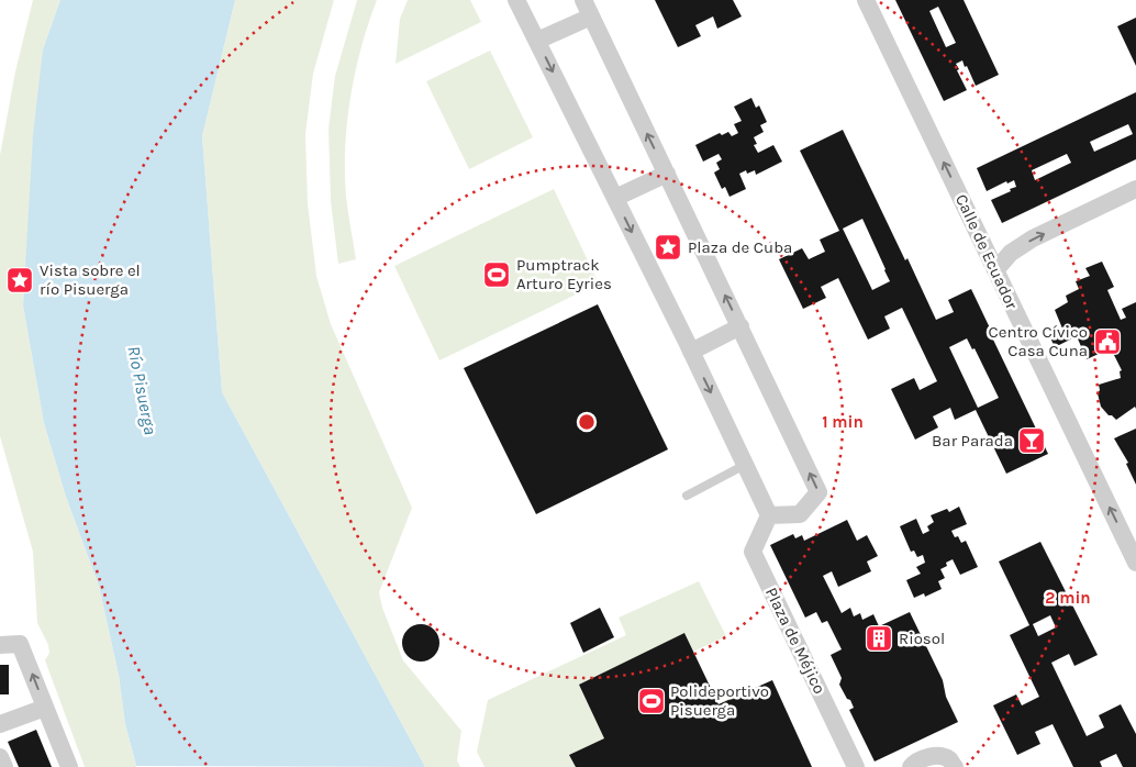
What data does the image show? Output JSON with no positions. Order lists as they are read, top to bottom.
{
  "streets": {
    "street": ["Calle de Ecuador", "Plaza de Méjico"]
  },
  "one_way": ["Calle de Ecuador"],
  "water": ["Río Pisuerga"],
  "places": {
    "place": ["Plaza de Cuba", "Vista sobre el río Pisuerga"],
    "sports": ["Pumptrack Arturo Eyries", "Polideportivo Pisuerga"],
    "public building": ["Centro Cívico Casa Cuna"],
    "bar": ["Bar Parada"],
    "building": ["Riosol"]
  },
  "rings": ["1 min", "2 min"]
}
